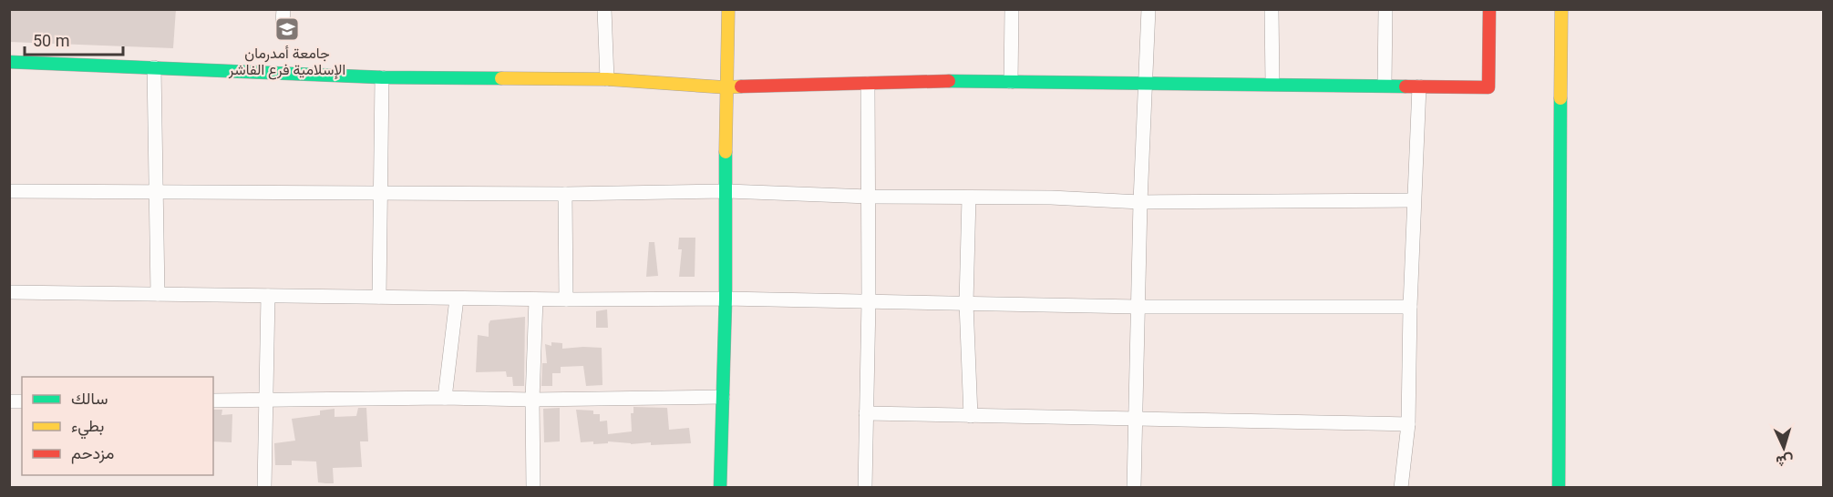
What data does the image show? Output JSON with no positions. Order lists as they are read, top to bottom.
{
  "places": {
    "school or university": ["جامعة أمدرمان الإسلامية فرع الفاشر"]
  },
  "legend": ["سالك", "بطيء", "مزدحم"],
  "scale_bar": "50 m",
  "north": "bottom"
}
